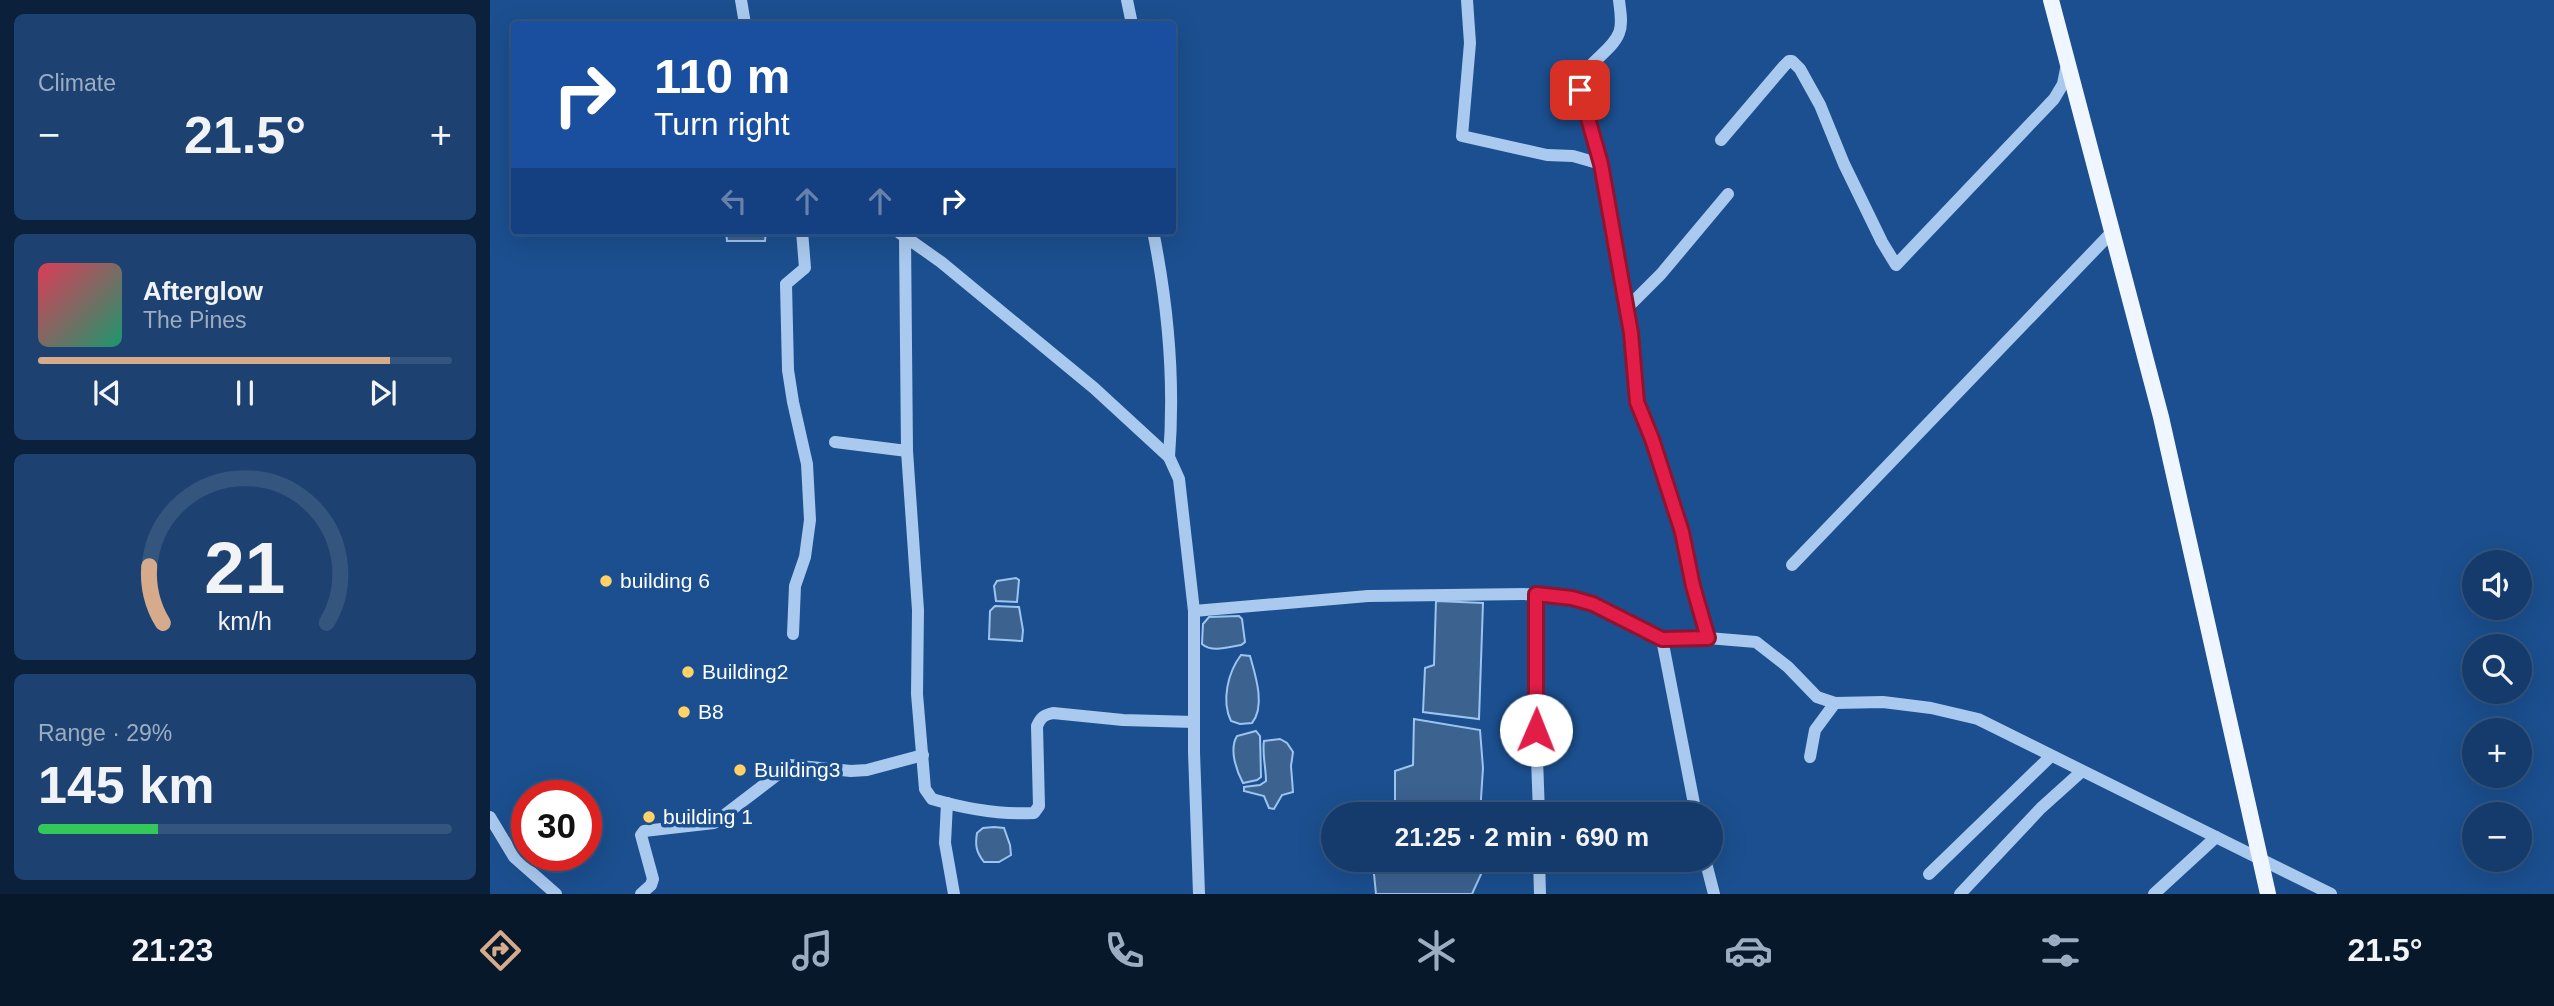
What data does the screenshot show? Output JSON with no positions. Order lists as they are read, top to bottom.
{
  "places": [
    "building 6",
    "Building2",
    "B8",
    "Building3",
    "building 1"
  ],
  "page": {
    "tile": [
      "Climate",
      ["Range · 29%", "145 km"]
    ],
    "turn": ["110 m", "Turn right"],
    "heat": ["−", "21.5°", "+"],
    "song": ["Afterglow", "The Pines"],
    "map_buttons": ["+", "−"],
    "limit": "30",
    "trip": "21:25 · 2 min · 690 m",
    "tabs": ["21:23", "21.5°"],
    "gauge": ["21", "km/h"]
  }
}
